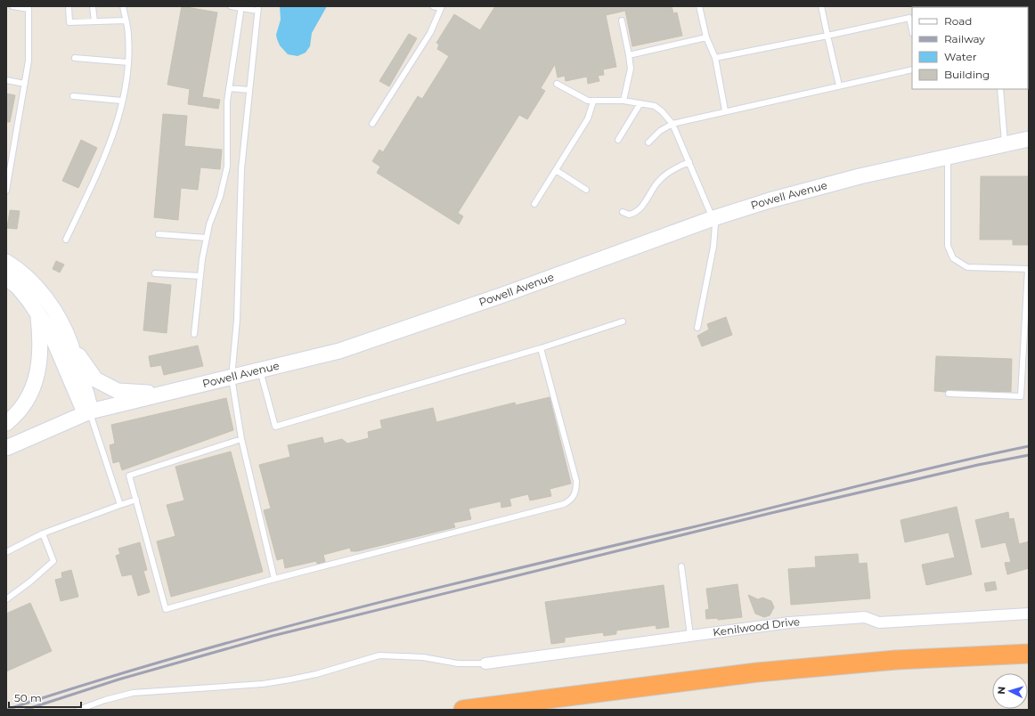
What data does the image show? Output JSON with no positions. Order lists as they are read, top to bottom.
{
  "streets": {
    "main road": ["Powell Avenue"],
    "street": ["Kenilwood Drive"]
  },
  "legend": [
    "Road",
    "Railway",
    "Water",
    "Building"
  ],
  "scale_bar": "50 m",
  "north": "left"
}
